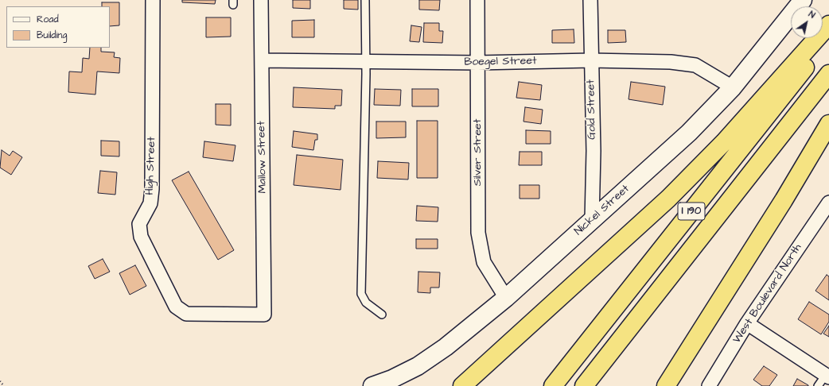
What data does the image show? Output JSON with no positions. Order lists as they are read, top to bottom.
{
  "streets": {
    "highway": ["I 190"],
    "main road": ["Nickel Street"],
    "street": [
      "Boegel Street",
      "Gold Street",
      "Silver Street",
      "Mallow Street",
      "High Street",
      "West Boulevard North"
    ]
  },
  "crossings": [
    ["Boegel Street", "Gold Street"],
    ["Boegel Street", "Silver Street"],
    ["Boegel Street", "Mallow Street"],
    ["Boegel Street", "Nickel Street"],
    ["Gold Street", "Nickel Street"],
    ["Silver Street", "Nickel Street"],
    ["Mallow Street", "High Street"]
  ],
  "legend": ["Road", "Building"],
  "north": "top right"
}
